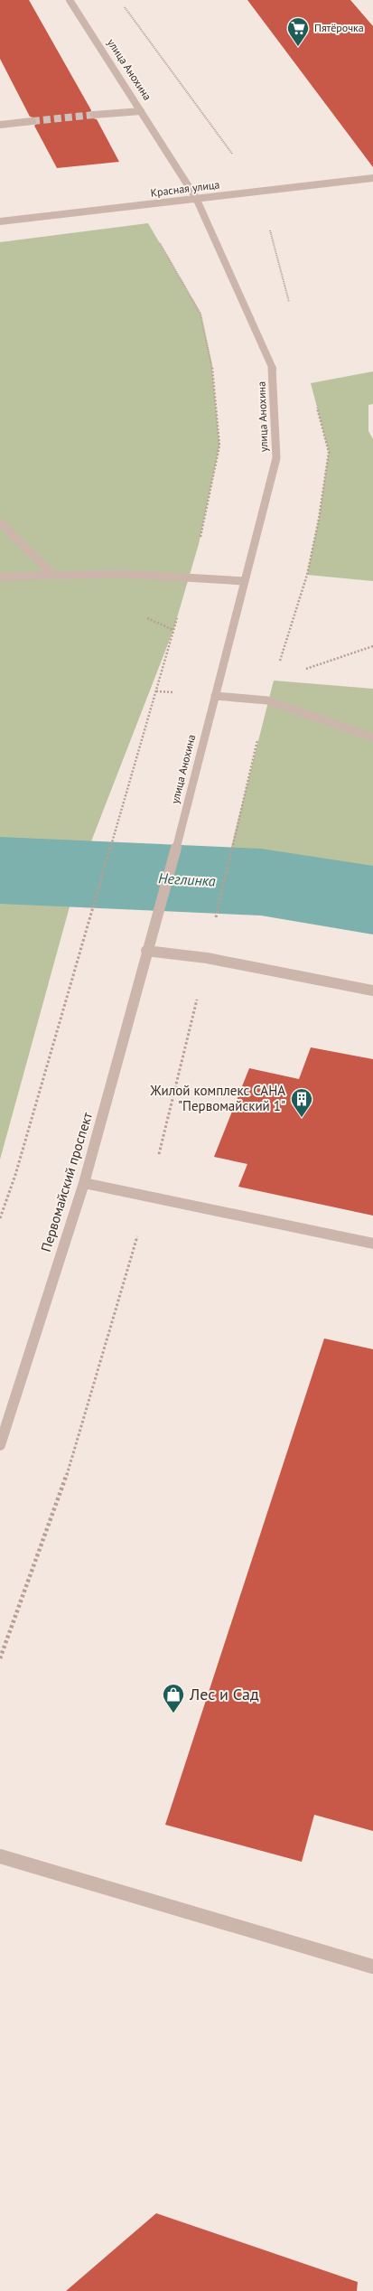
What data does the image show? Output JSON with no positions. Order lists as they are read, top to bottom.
{
  "streets": {
    "street": ["улица Анохина", "Красная улица", "Первомайский проспект"]
  },
  "crossings": [
    ["улица Анохина", "Красная улица"],
    ["улица Анохина", "Первомайский проспект"]
  ],
  "water": ["Неглинка"],
  "places": {
    "supermarket": ["Пятёрочка"],
    "building": ["Жилой комплекс САНА \"Первомайский 1\""],
    "shop": ["Лес и Сад"]
  }
}
